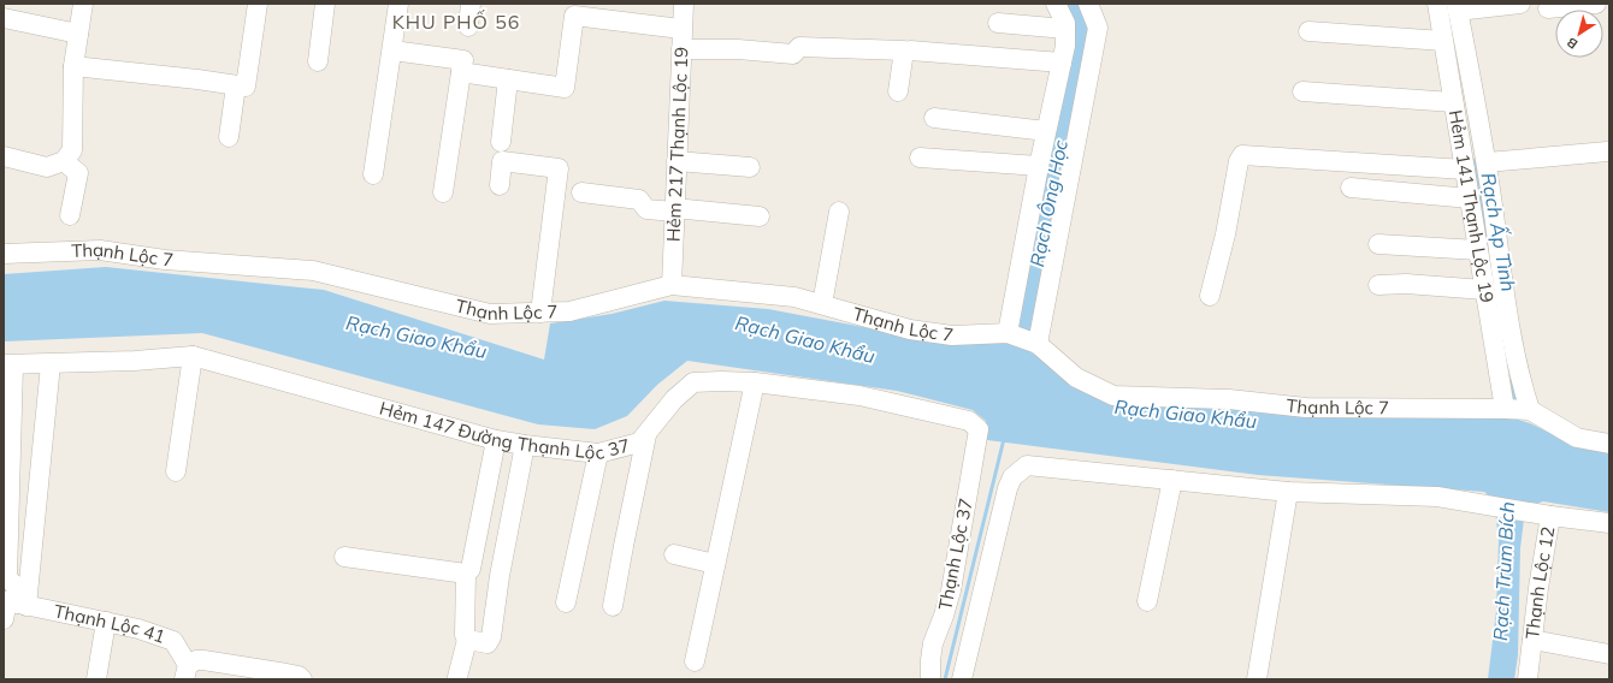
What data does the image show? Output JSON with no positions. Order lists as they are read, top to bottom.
{
  "streets": {
    "street": [
      "Hẻm 217 Thạnh Lộc 19",
      "Hẻm 141 Thạnh Lộc 19",
      "Thạnh Lộc 7",
      "Hẻm 147 Đường Thạnh Lộc 37",
      "Thạnh Lộc 37",
      "Thạnh Lộc 12",
      "Thạnh Lộc 41"
    ]
  },
  "crossings": [
    ["Hẻm 217 Thạnh Lộc 19", "Thạnh Lộc 7"],
    ["Hẻm 141 Thạnh Lộc 19", "Thạnh Lộc 7"],
    ["Hẻm 147 Đường Thạnh Lộc 37", "Thạnh Lộc 37"]
  ],
  "districts": ["KHU PHỐ 56"],
  "water": [
    "Rạch Ông Học",
    "Rạch Ấp Tình",
    "Rạch Giao Khẩu",
    "Rạch Trùm Bích"
  ],
  "north": "bottom left"
}
